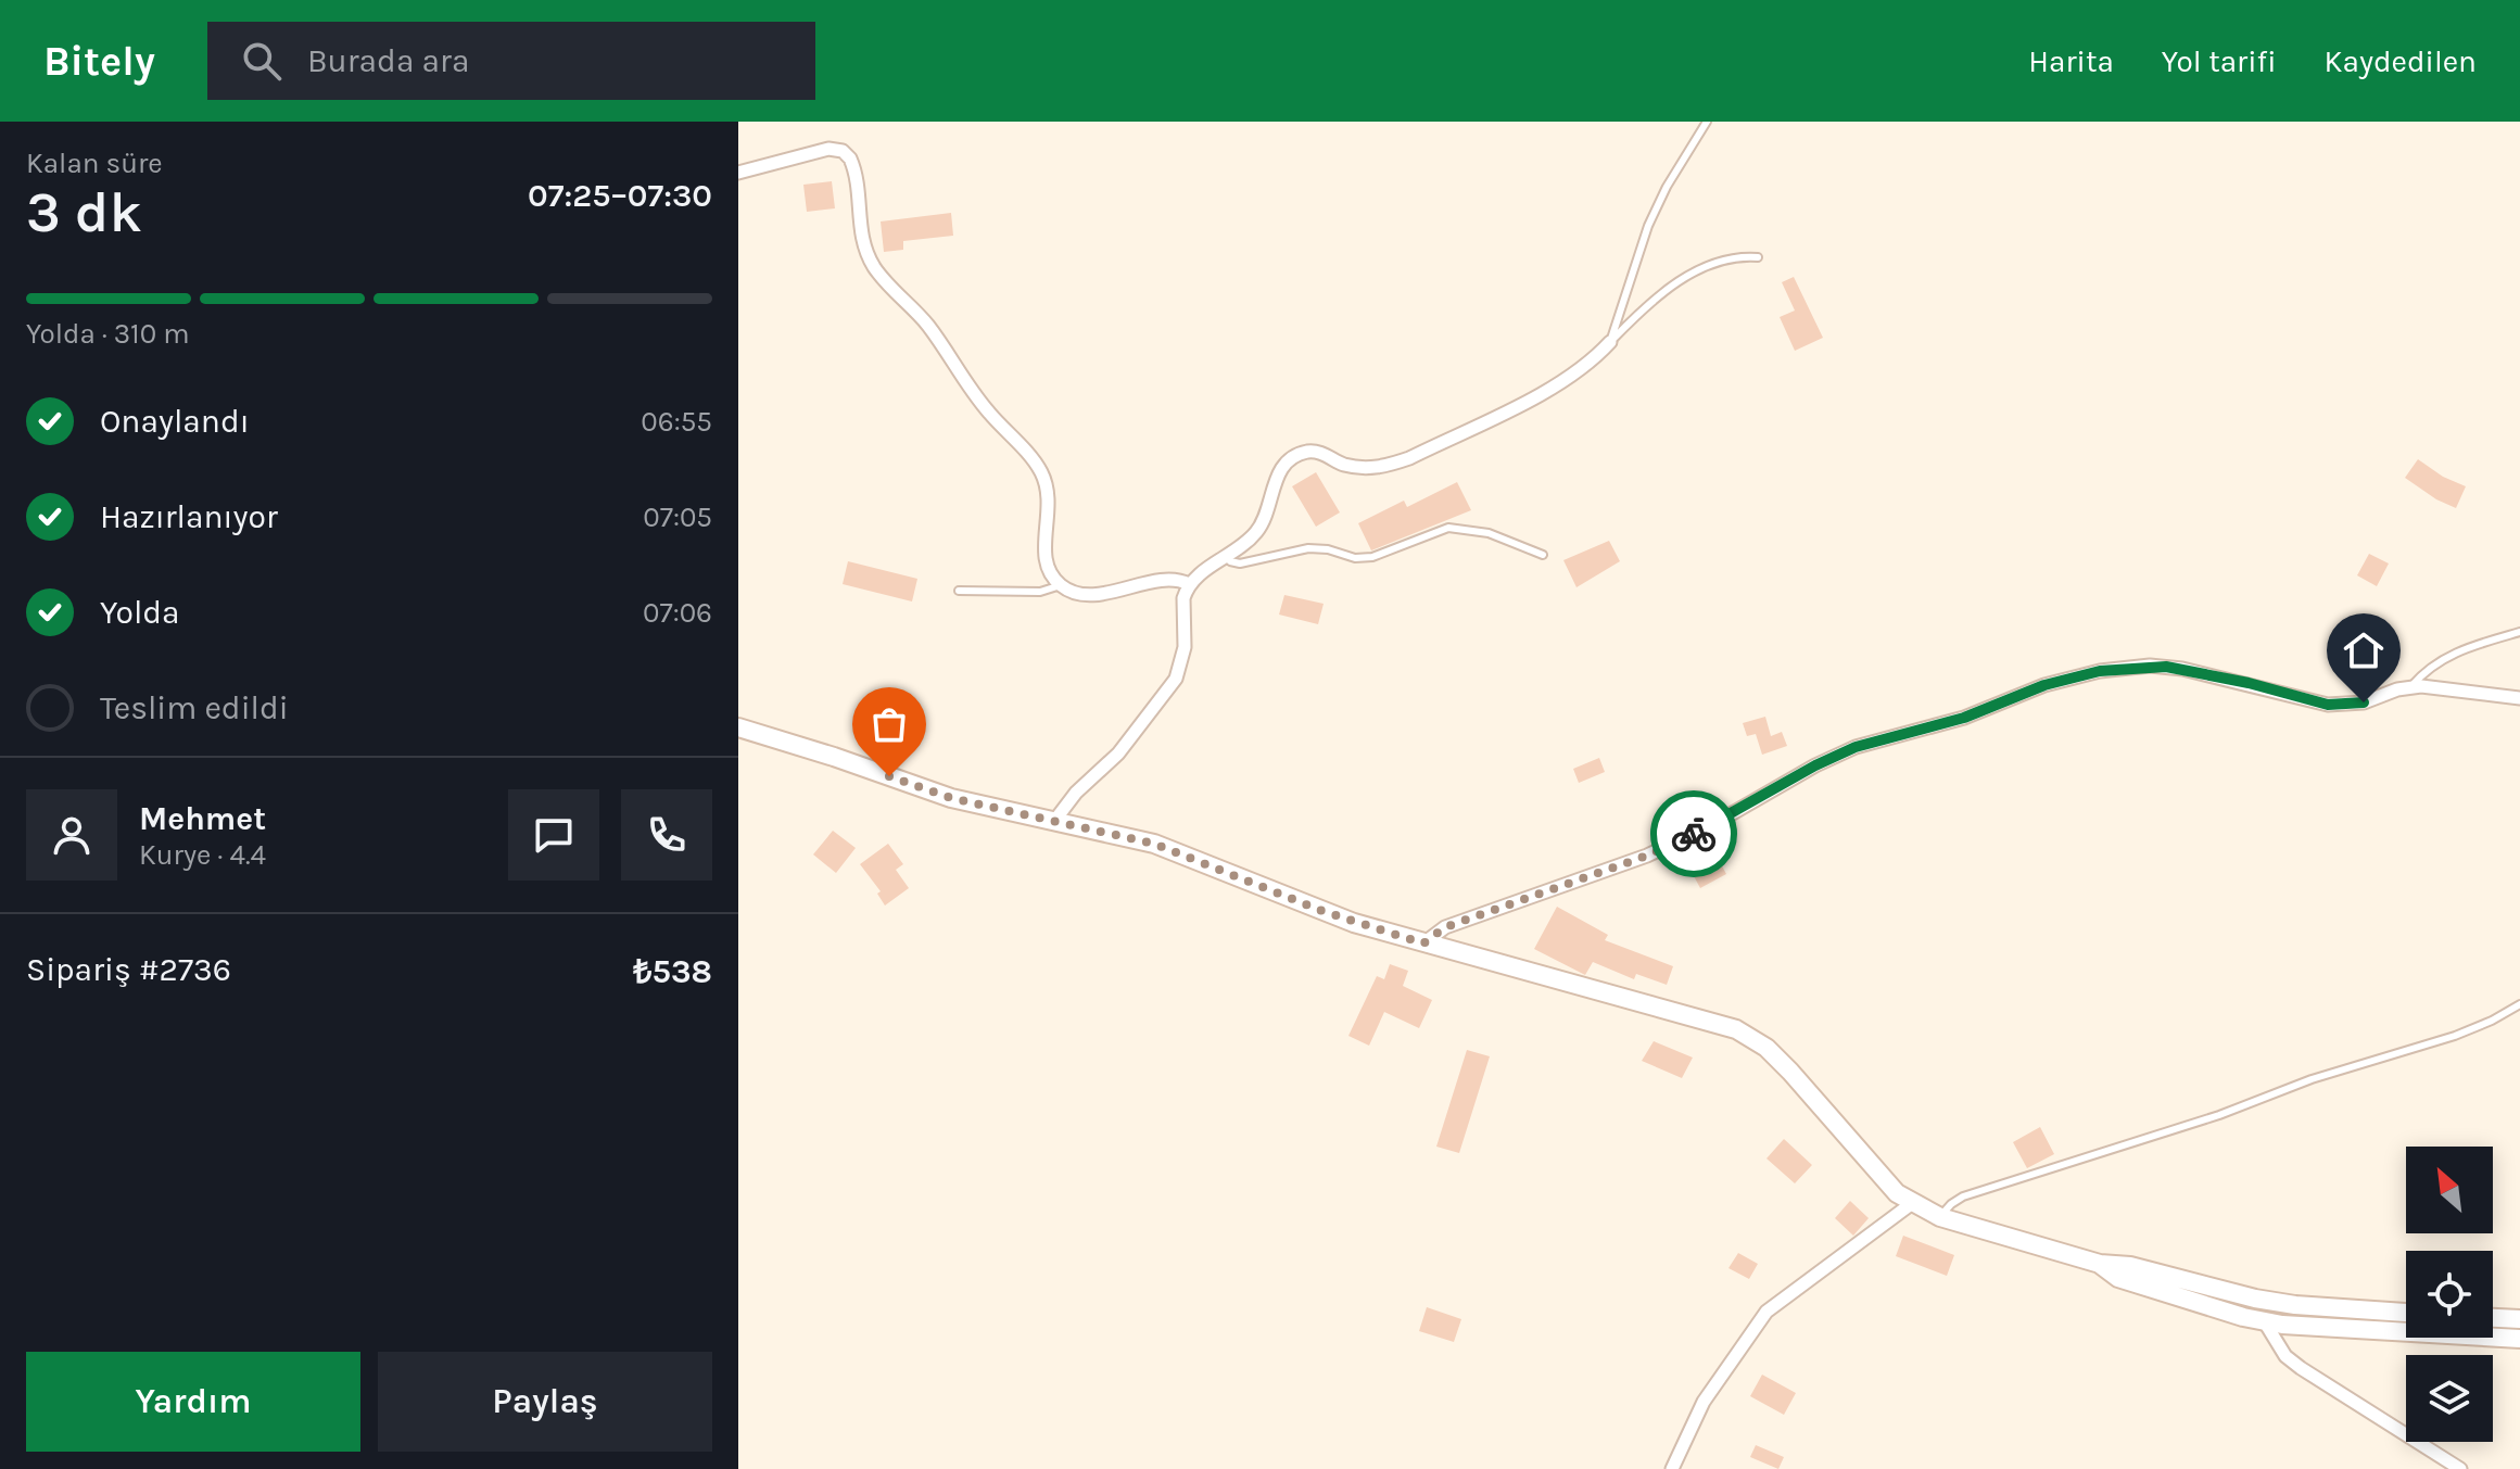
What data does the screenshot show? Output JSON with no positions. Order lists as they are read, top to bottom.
{
  "north": "top left",
  "page": {
    "header": "Bitely",
    "search": "Burada ara",
    "nav": ["Harita", "Yol tarifi", "Kaydedilen"],
    "heading": ["3 dk", "Kalan süre", "07:25–07:30"],
    "panel": [
      "Mehmet",
      "Kurye · 4.4",
      "Sipariş #2736",
      "₺538"
    ],
    "bar": "Yolda · 310 m",
    "list": [
      ["Onaylandı", "06:55"],
      ["Hazırlanıyor", "07:05"],
      ["Yolda", "07:06"],
      "Teslim edildi"
    ],
    "buttons": ["Yardım", "Paylaş"]
  }
}
